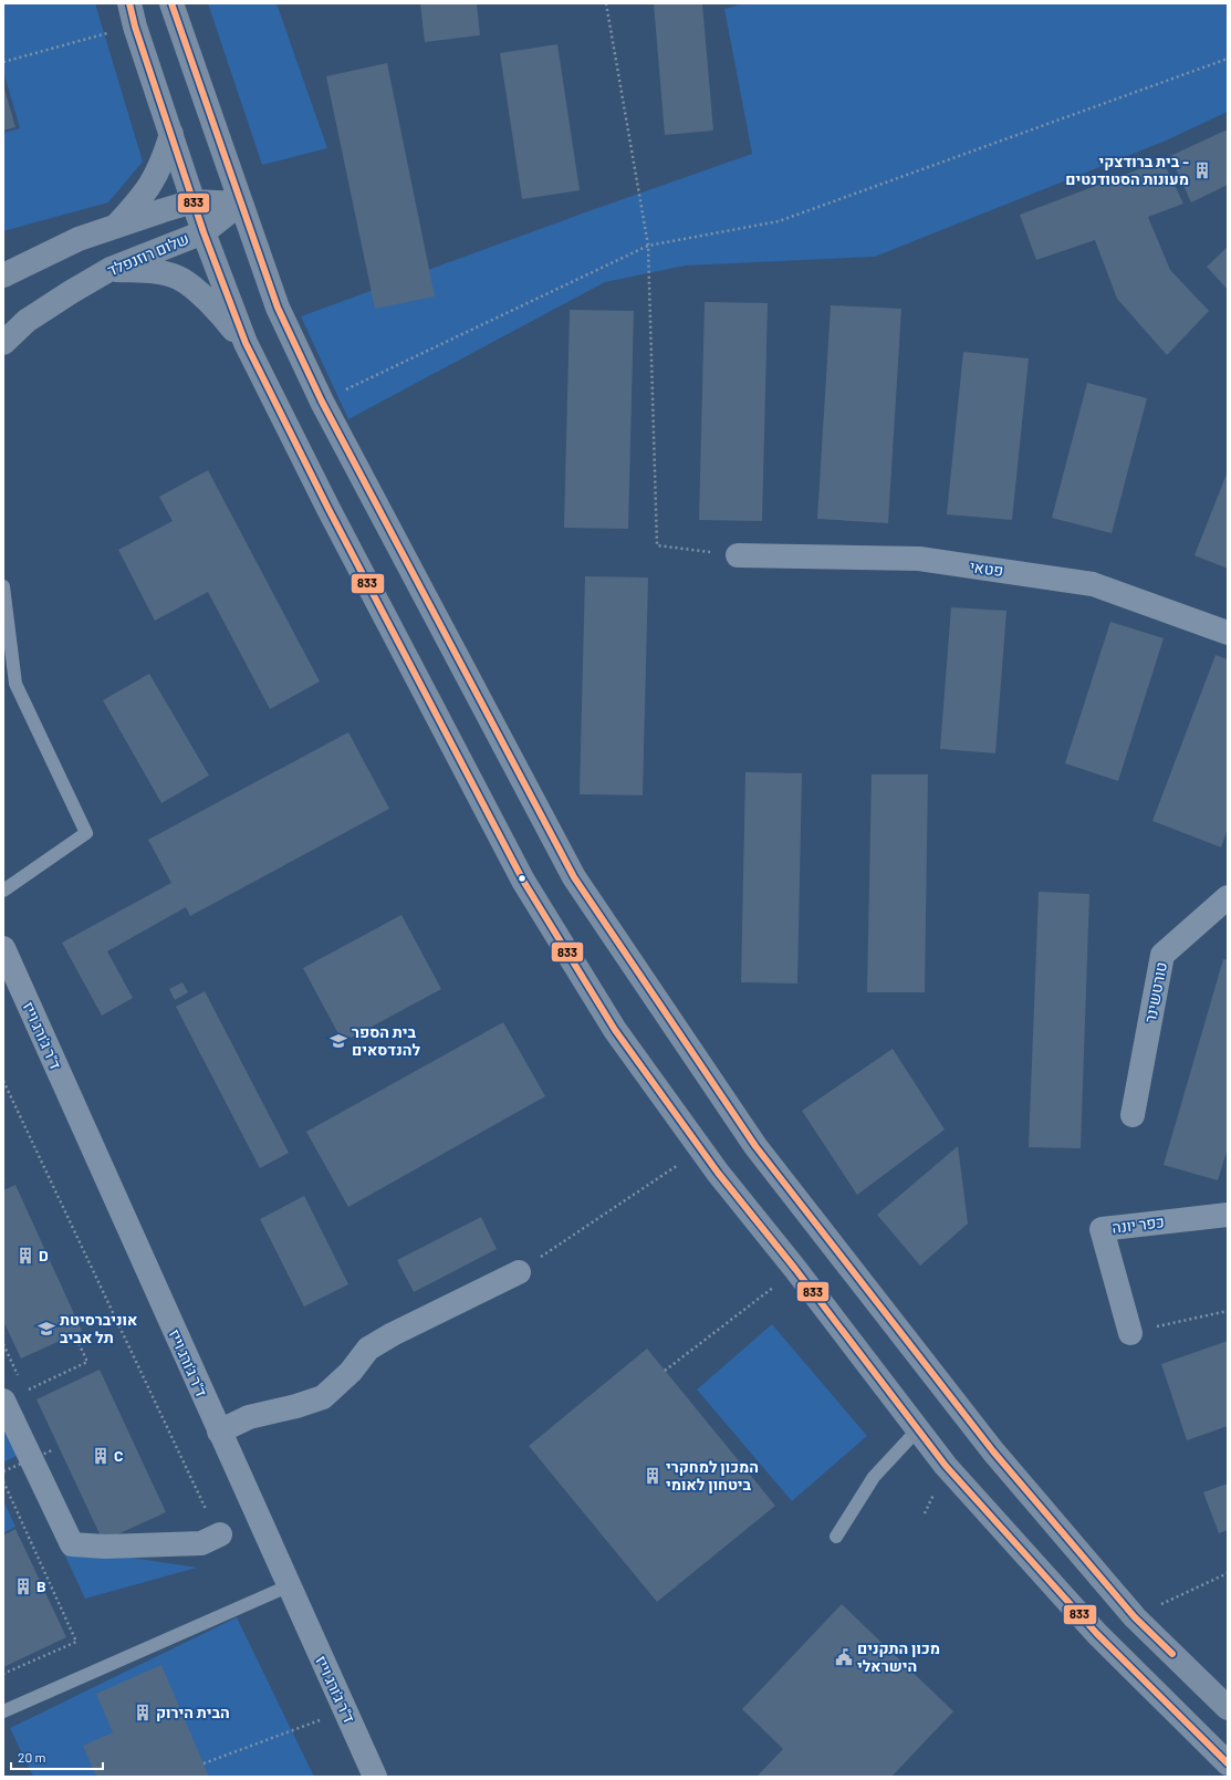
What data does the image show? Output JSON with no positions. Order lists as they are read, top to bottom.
{
  "streets": {
    "main road": ["שלום רוזנפלד"],
    "street": [
      "פטאי",
      "טורטשינר",
      "ד\"ר ג'ורג וייז",
      "כפר יונה"
    ]
  },
  "places": {
    "building": [
      "בית ברודצקי - מעונות הסטודנטים",
      "D",
      "C",
      "המכון למחקרי ביטחון לאומי",
      "B",
      "הבית הירוק"
    ],
    "school or university": ["בית הספר להנדסאים", "אוניברסיטת תל אביב"],
    "public building": ["מכון התקנים הישראלי"]
  },
  "lines": ["transit line 833"],
  "scale_bar": "20 m"
}
